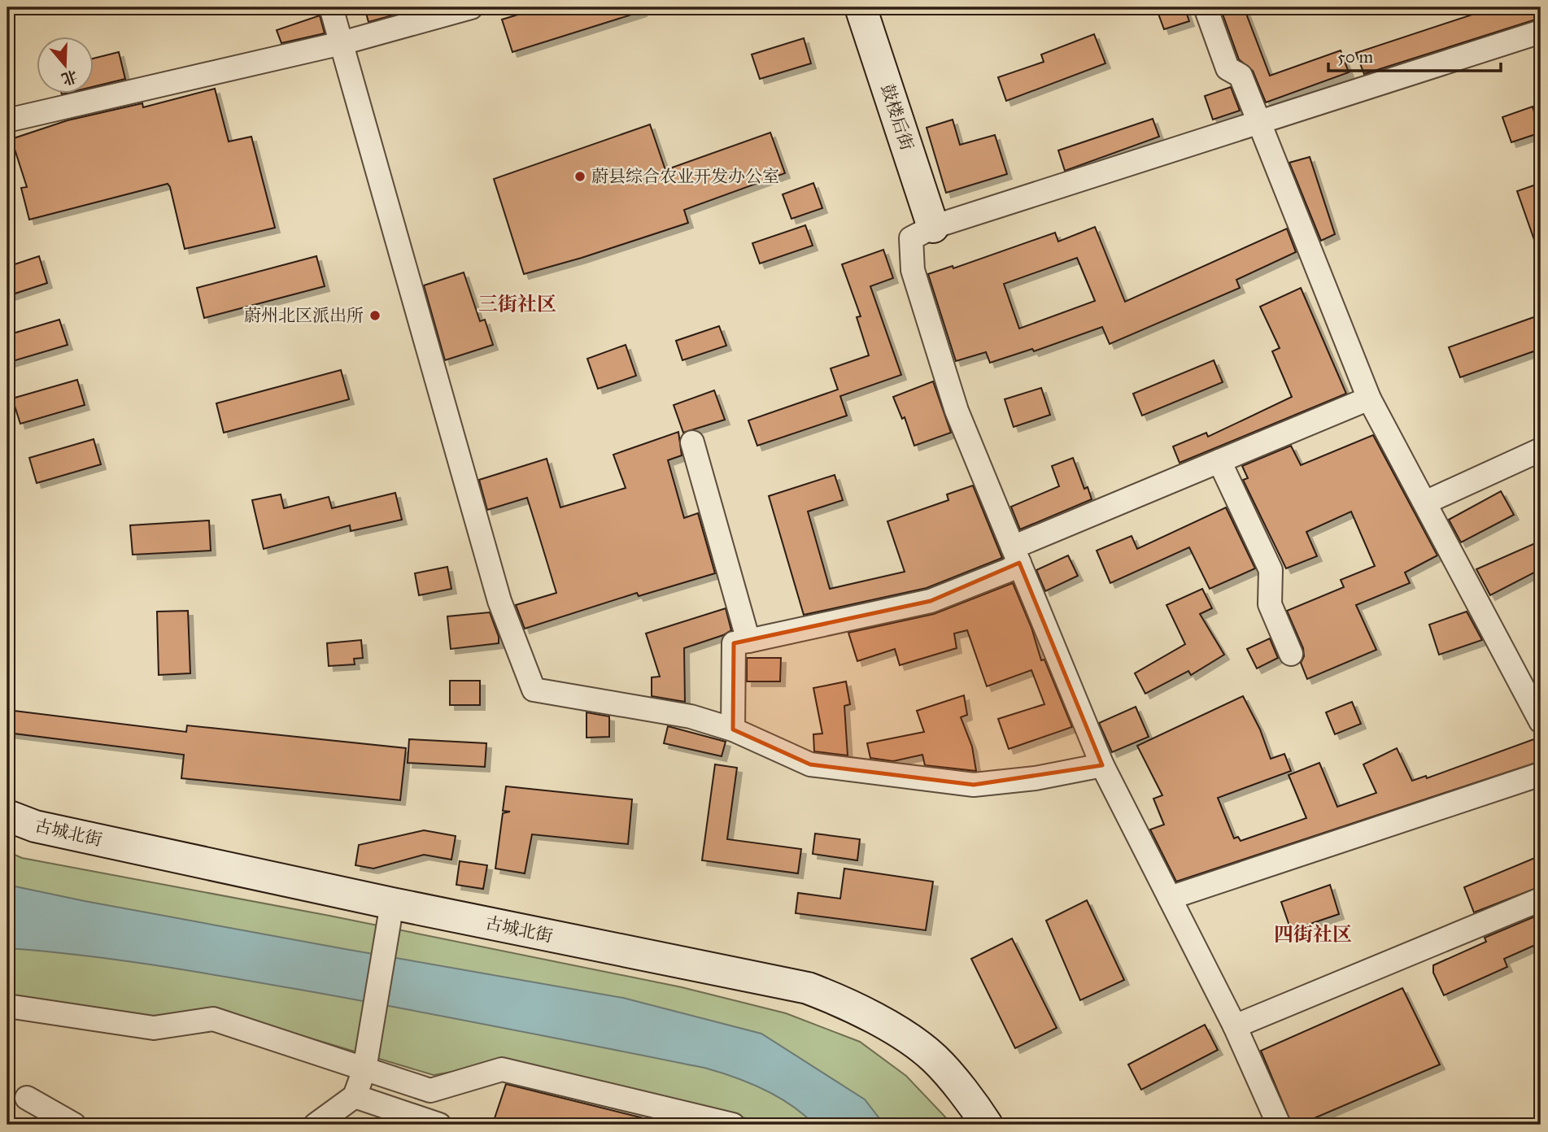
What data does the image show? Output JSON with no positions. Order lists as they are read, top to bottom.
{
  "streets": {
    "main road": ["鼓楼后街", "古城北街"]
  },
  "districts": ["三街社区", "四街社区"],
  "places": ["蔚县综合农业开发办公室", "蔚州北区派出所"],
  "scale_bar": "50 m",
  "north": "bottom"
}
